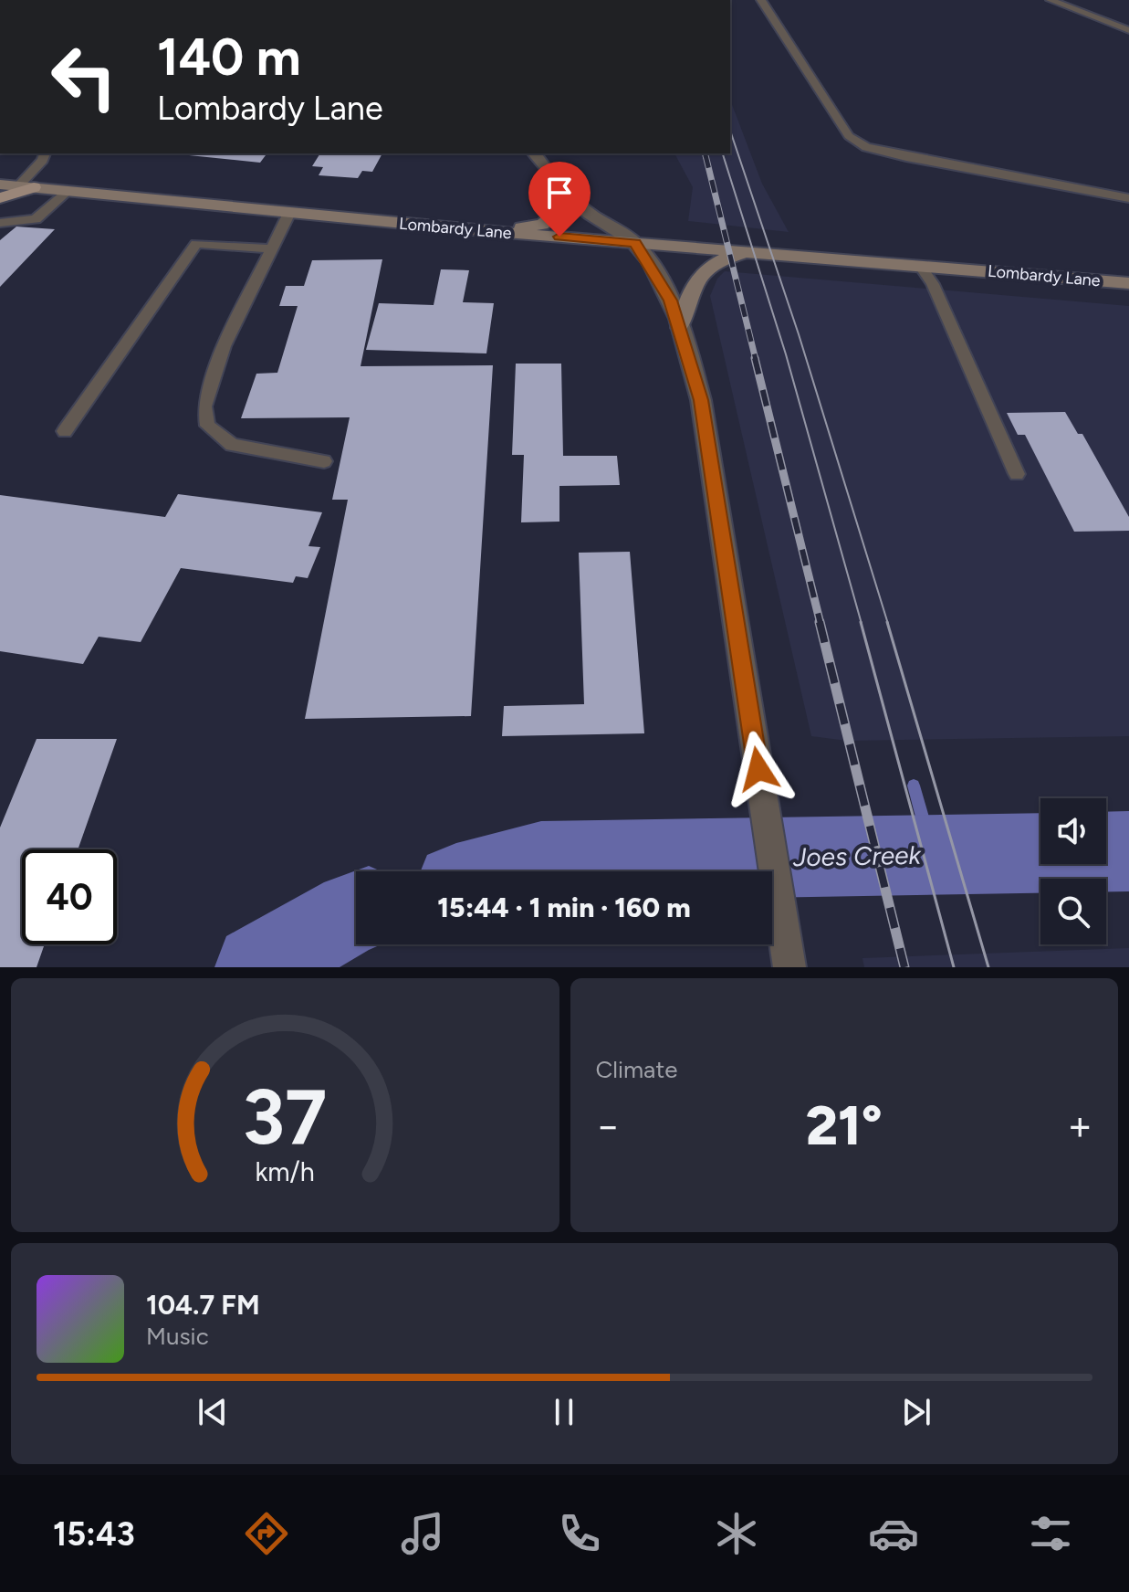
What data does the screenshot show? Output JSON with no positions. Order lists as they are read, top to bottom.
{
  "streets": {
    "main road": ["Lombardy Lane"]
  },
  "water": ["Joes Creek"],
  "page": {
    "turn": ["140 m", "Lombardy Lane"],
    "limit": "40",
    "trip": "15:44 · 1 min · 160 m",
    "tile": "Climate",
    "heat": ["−", "21°", "+"],
    "song": ["104.7 FM", "Music"],
    "tabs": "15:43",
    "gauge": ["37", "km/h"]
  }
}
